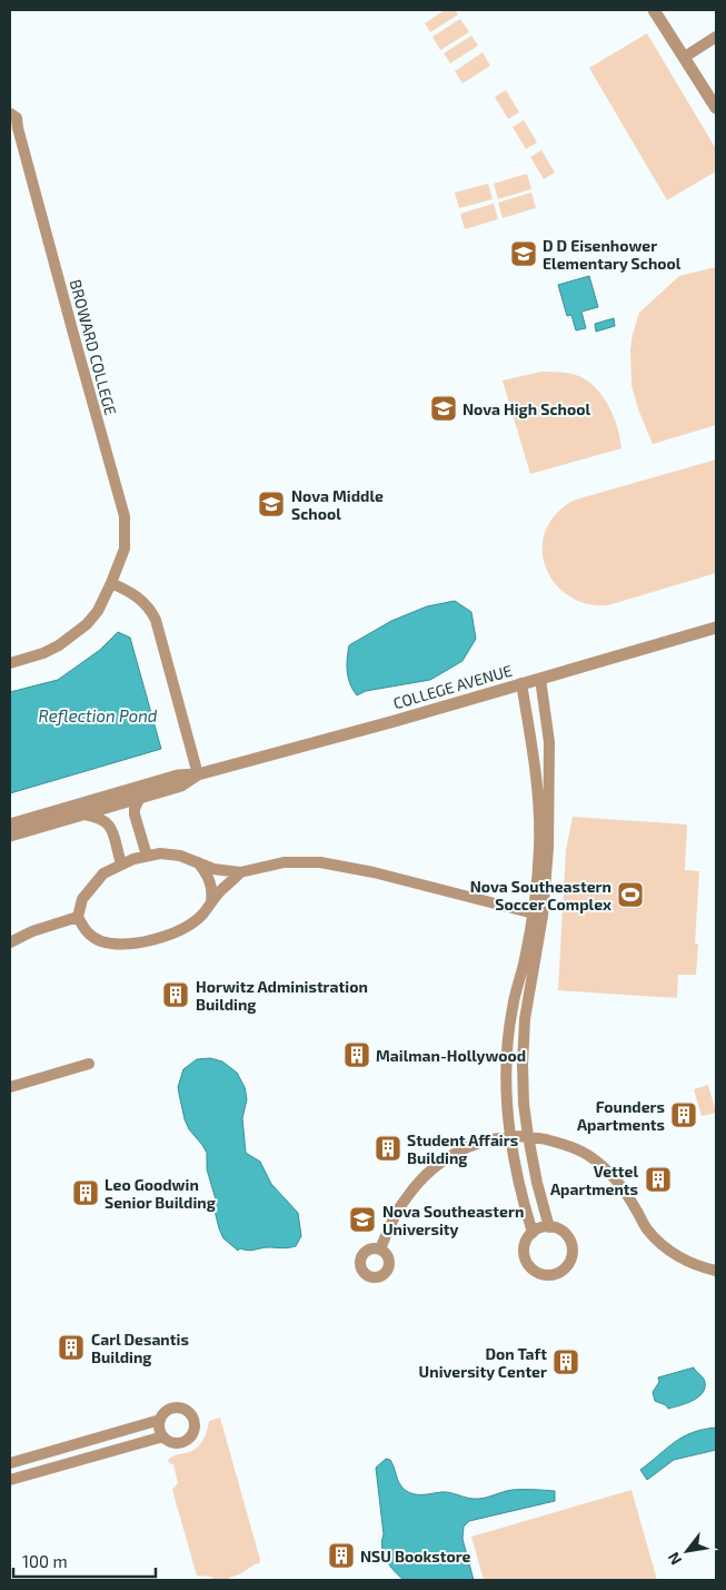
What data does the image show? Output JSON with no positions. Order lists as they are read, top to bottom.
{
  "streets": {
    "street": ["BROWARD COLLEGE", "COLLEGE AVENUE"]
  },
  "water": ["Reflection Pond"],
  "places": {
    "school or university": [
      "D D Eisenhower Elementary School",
      "Nova High School",
      "Nova Middle School",
      "Nova Southeastern University"
    ],
    "sports": ["Nova Southeastern Soccer Complex"],
    "building": [
      "Horwitz Administration Building",
      "Mailman-Hollywood",
      "Founders Apartments",
      "Student Affairs Building",
      "Vettel Apartments",
      "Leo Goodwin Senior Building",
      "Carl Desantis Building",
      "Don Taft University Center",
      "NSU Bookstore"
    ]
  },
  "scale_bar": "100 m",
  "north": "bottom left"
}
